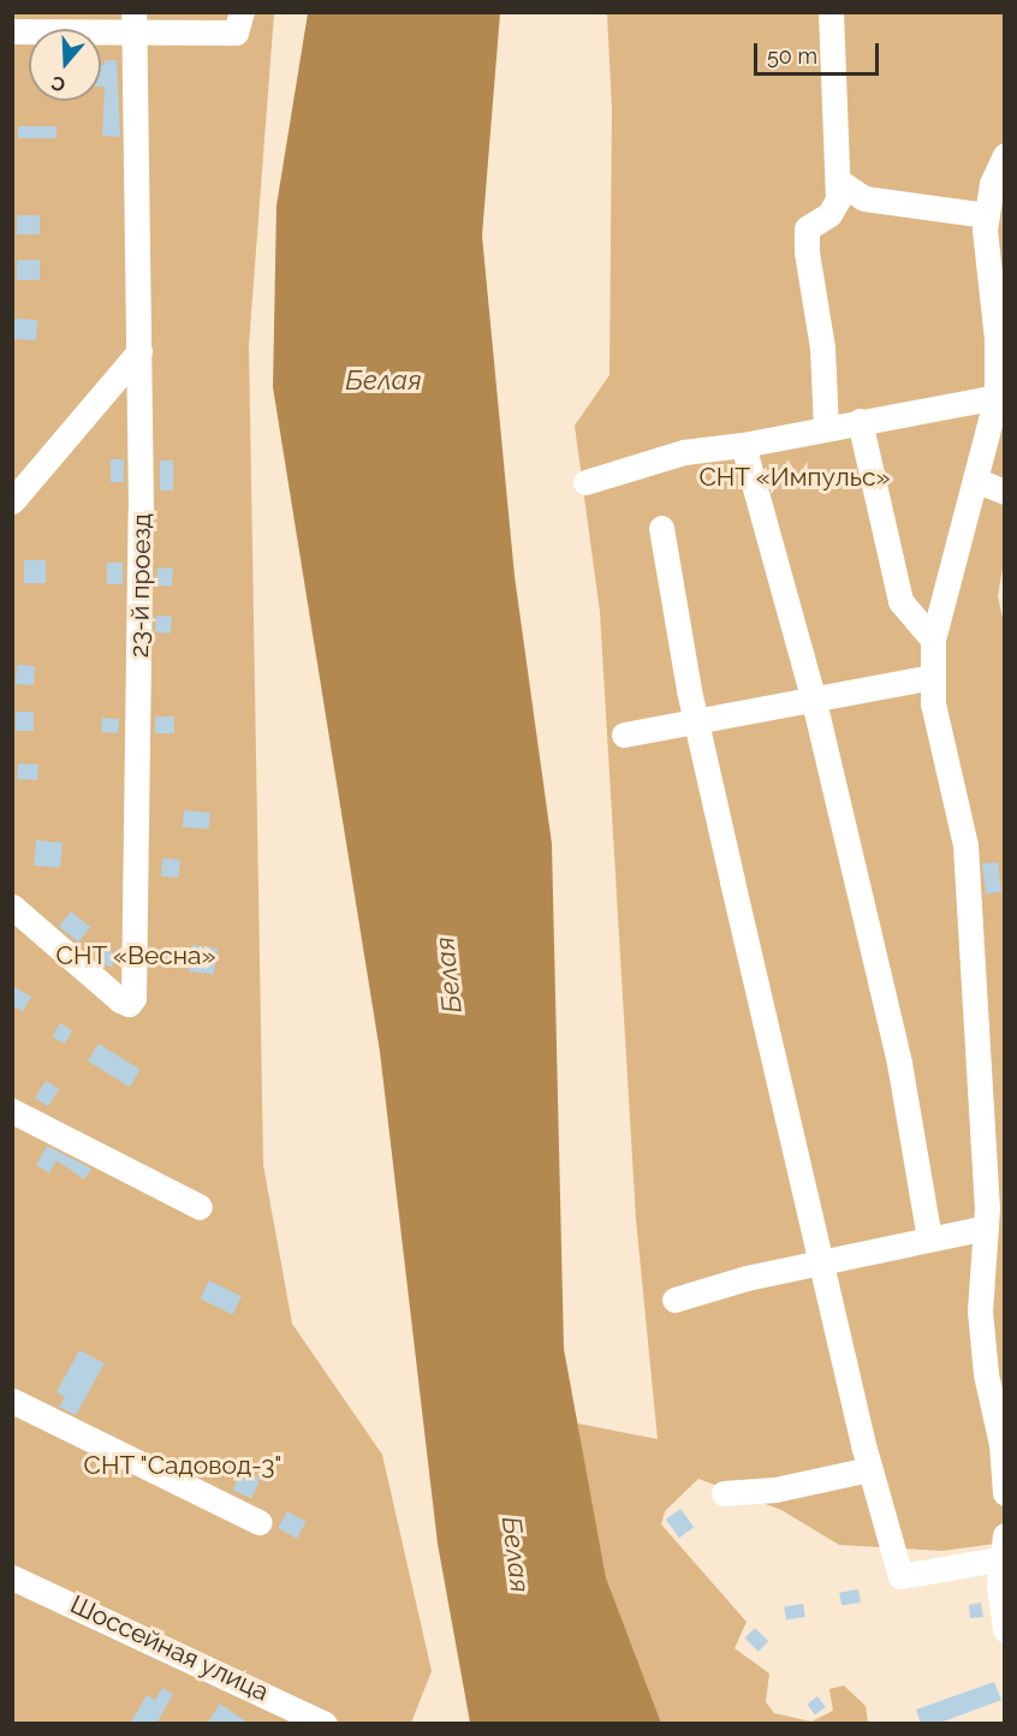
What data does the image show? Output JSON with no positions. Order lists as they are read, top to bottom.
{
  "streets": {
    "street": ["23-й проезд", "Шоссейная улица"]
  },
  "water": ["Белая"],
  "parks": ["СНТ «Импульс»", "СНТ «Весна»", "СНТ \"Садовод-3\""],
  "scale_bar": "50 m",
  "north": "bottom"
}
